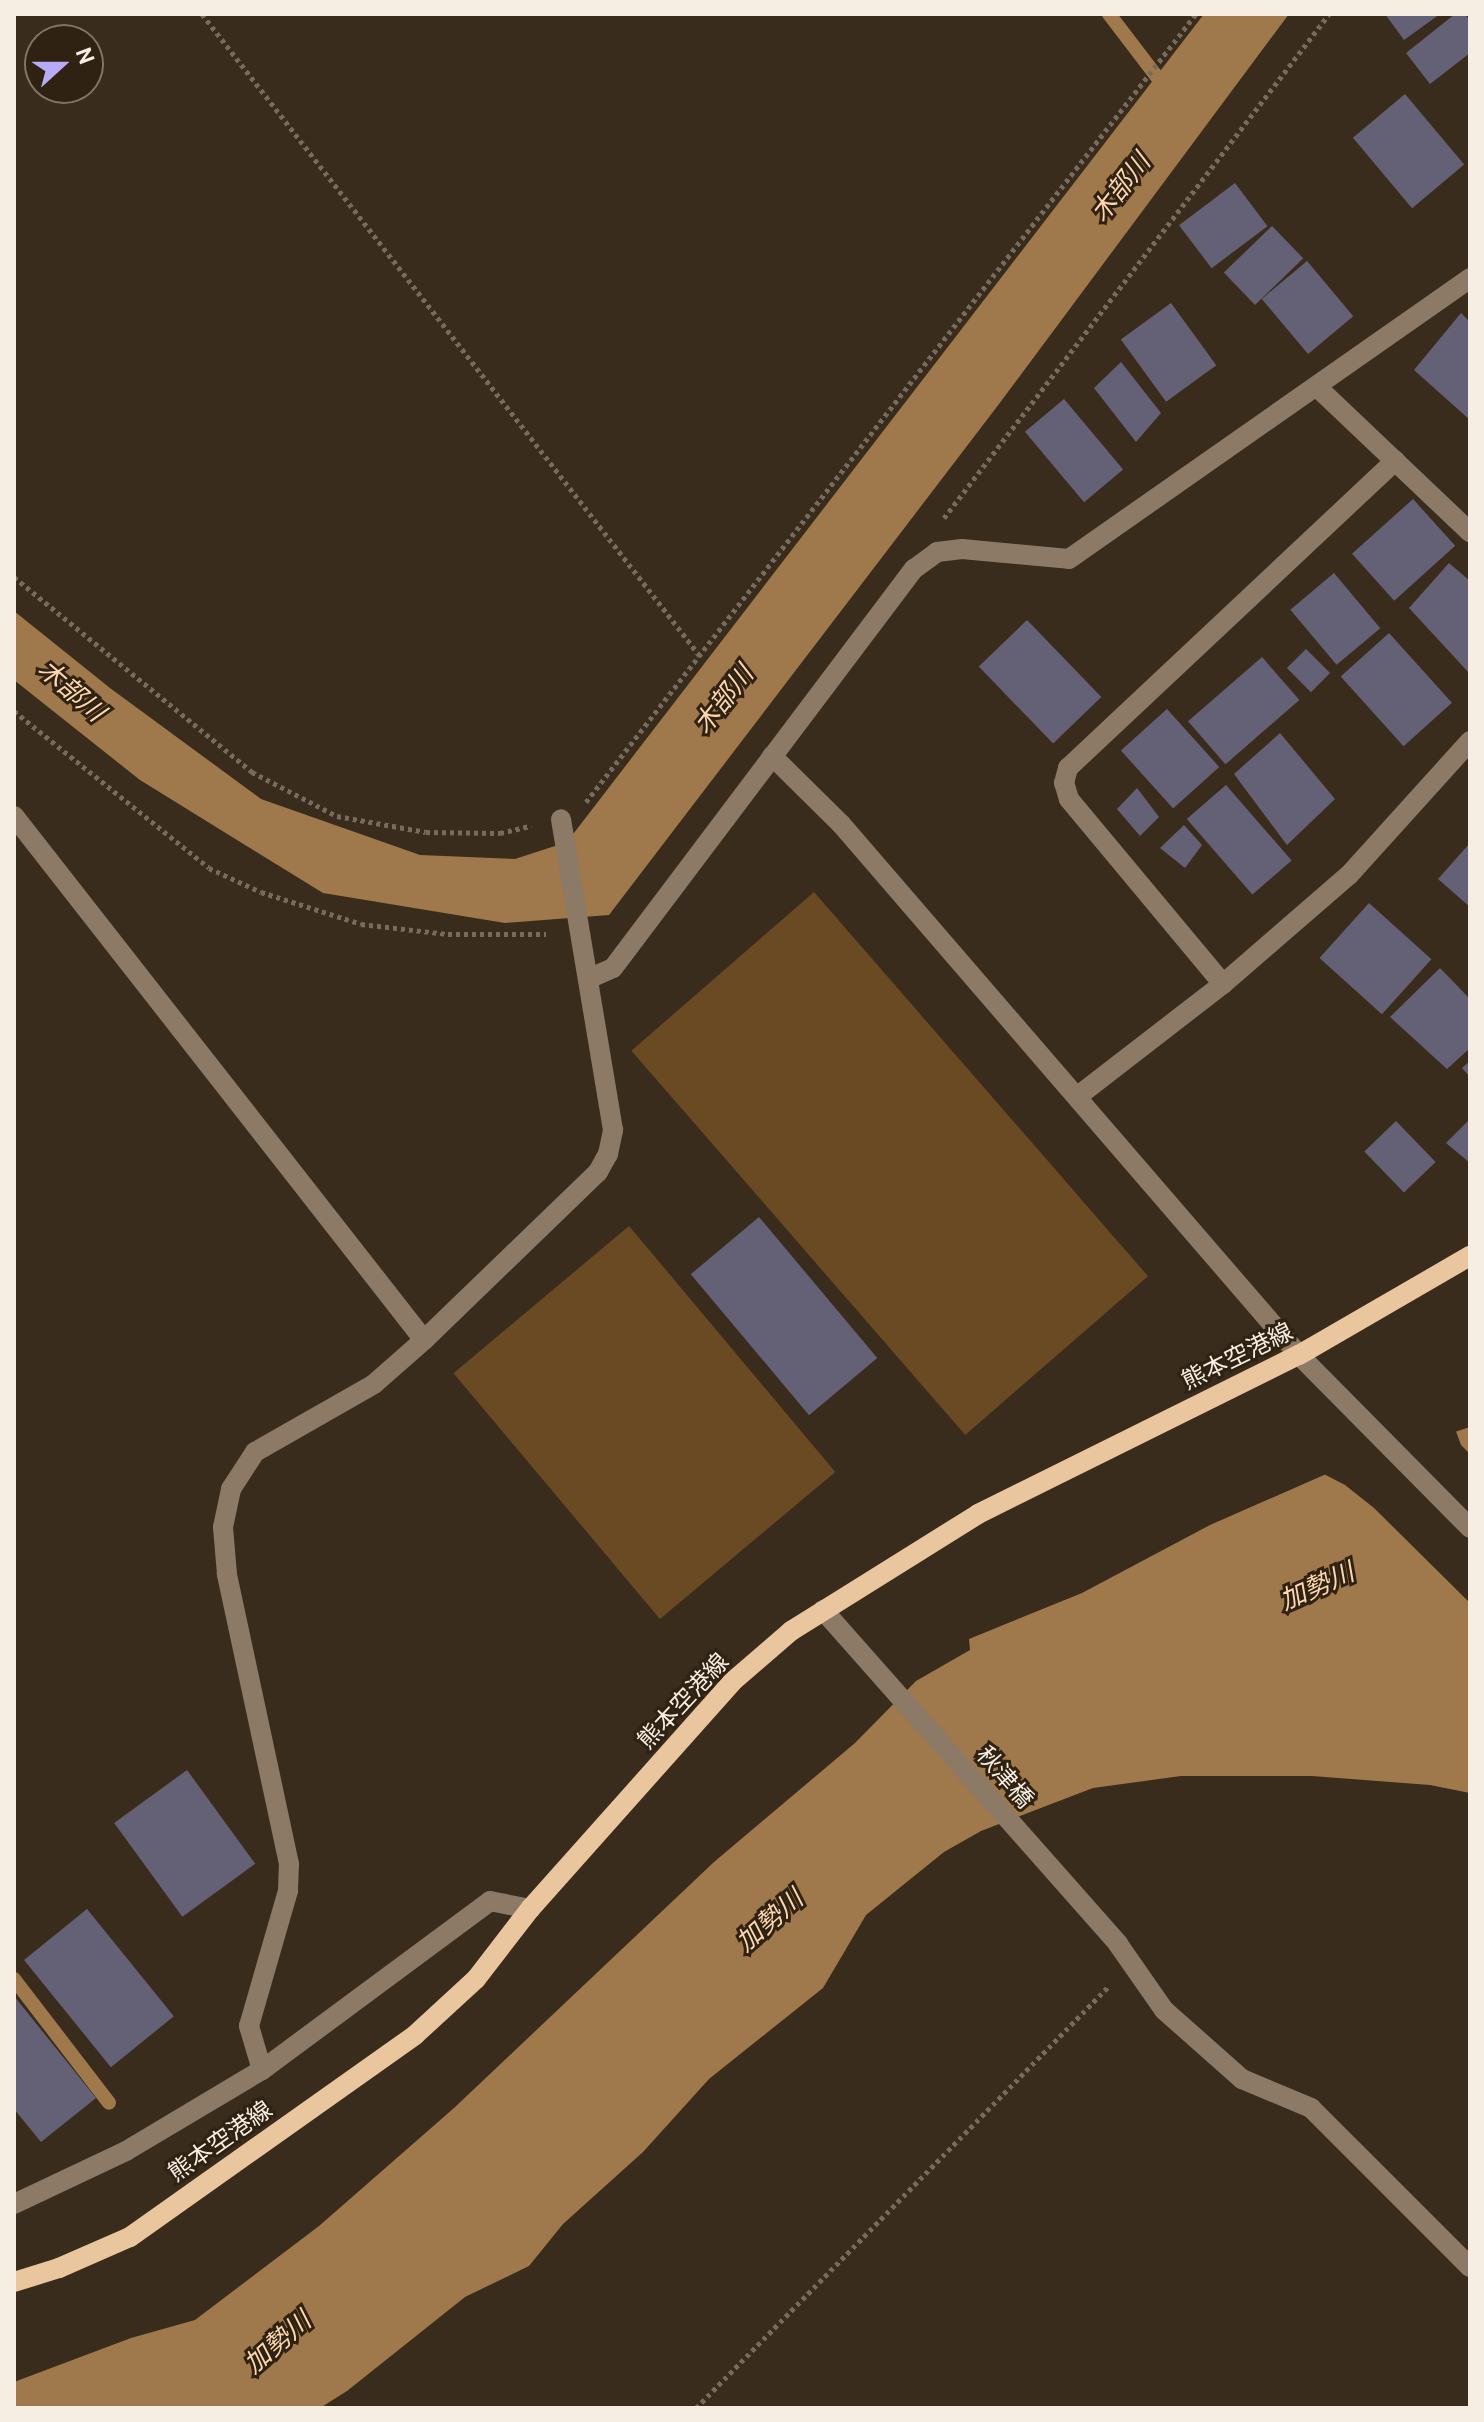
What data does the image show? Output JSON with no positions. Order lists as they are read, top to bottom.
{
  "streets": {
    "main road": ["熊本空港線"],
    "street": ["秋津橋"]
  },
  "crossings": [
    ["熊本空港線", "秋津橋"]
  ],
  "water": ["木部川", "加勢川"],
  "north": "right"
}
